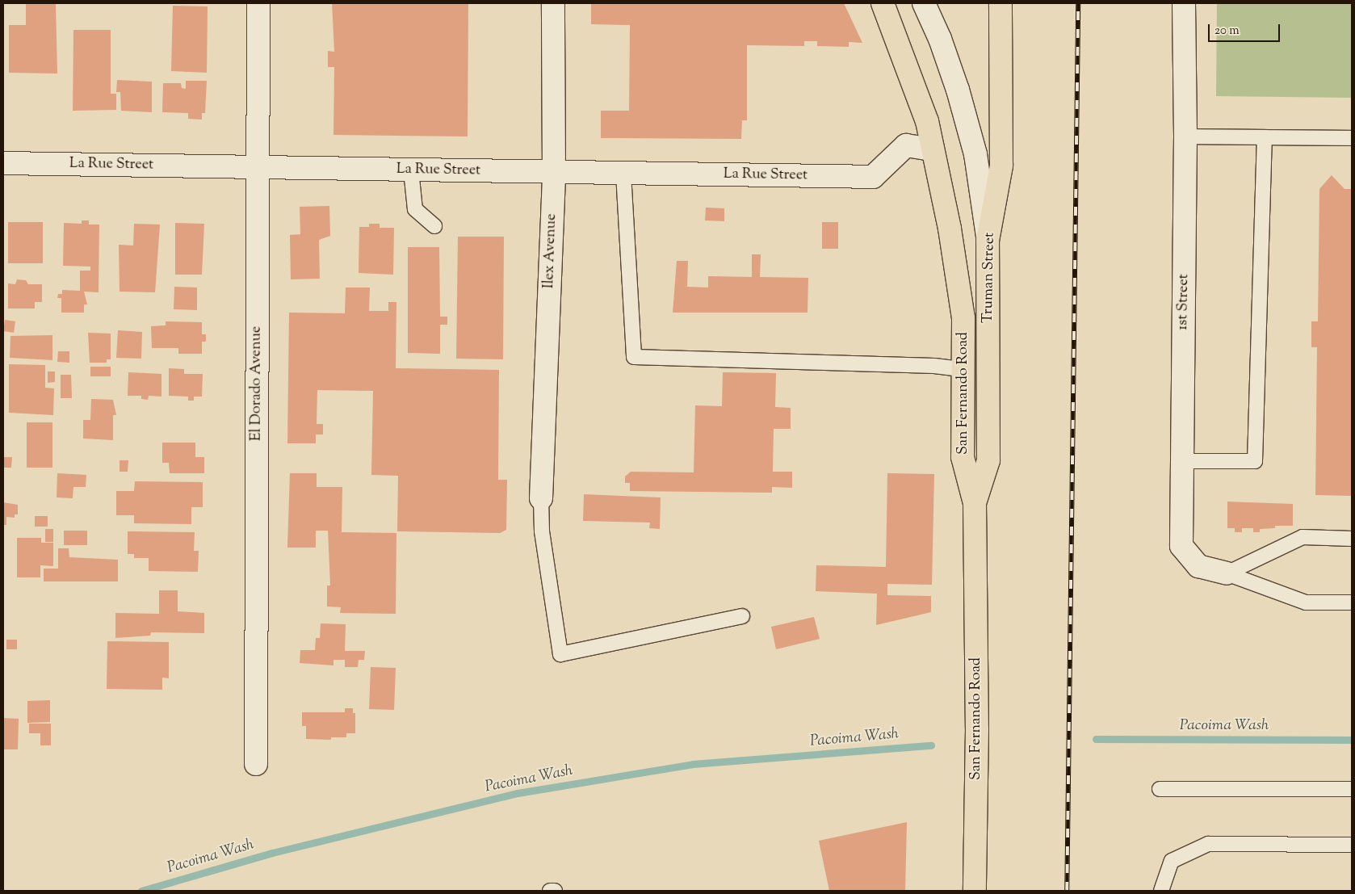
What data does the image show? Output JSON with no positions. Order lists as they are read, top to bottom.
{
  "streets": {
    "main road": ["Truman Street", "San Fernando Road"],
    "street": [
      "La Rue Street",
      "Ilex Avenue",
      "1st Street",
      "El Dorado Avenue"
    ]
  },
  "crossings": [
    ["La Rue Street", "Ilex Avenue"],
    ["La Rue Street", "El Dorado Avenue"],
    ["La Rue Street", "San Fernando Road"],
    ["Truman Street", "San Fernando Road"]
  ],
  "water": ["Pacoima Wash"],
  "scale_bar": "20 m"
}
